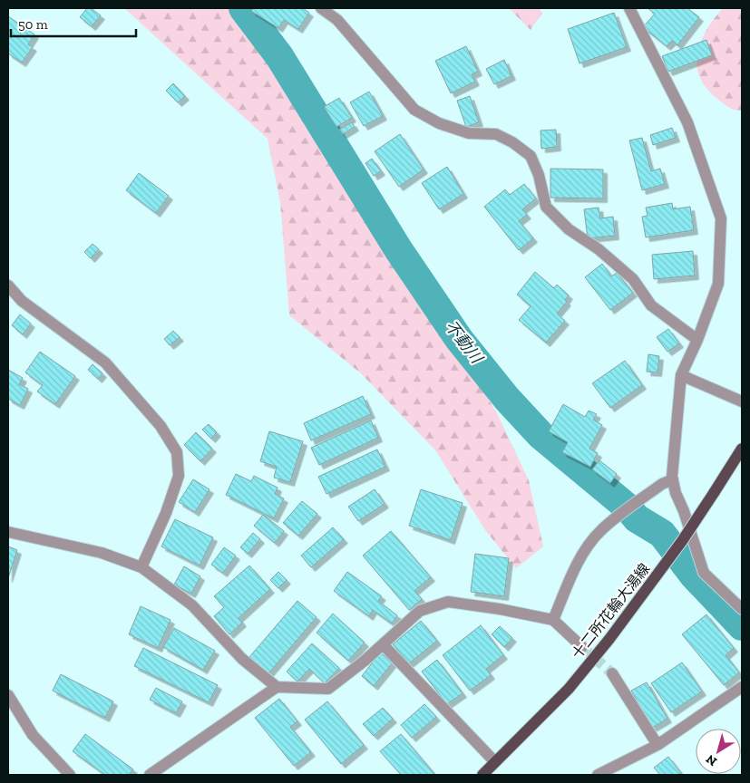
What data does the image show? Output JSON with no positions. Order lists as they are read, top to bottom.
{
  "streets": {
    "main road": ["十二所花輪大湯線"]
  },
  "water": ["不動川"],
  "scale_bar": "50 m",
  "north": "bottom left"
}
